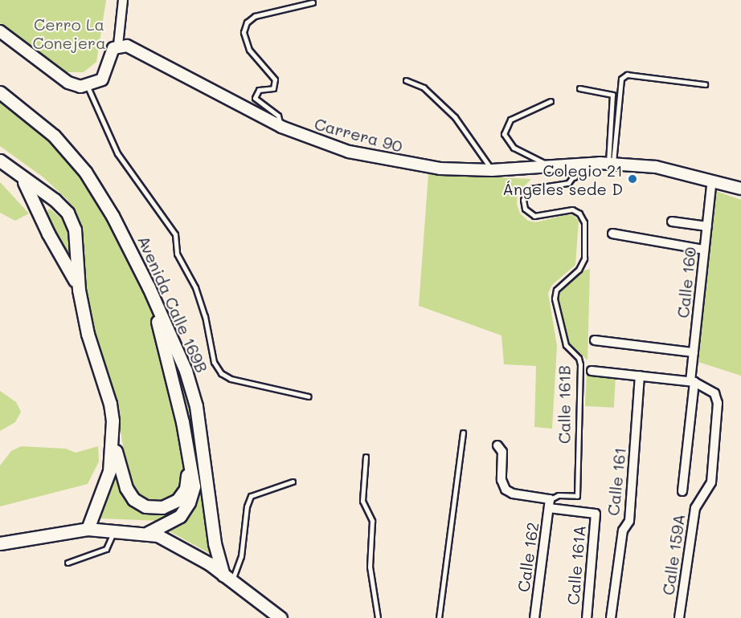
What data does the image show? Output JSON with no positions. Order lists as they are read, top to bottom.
{
  "streets": {
    "main road": ["Avenida Calle 169B"],
    "street": [
      "Carrera 90",
      "Calle 160",
      "Calle 161",
      "Calle 159A",
      "Calle 162",
      "Calle 161A"
    ],
    "lane": ["Calle 161B"]
  },
  "crossings": [
    ["Carrera 90", "Calle 161B"],
    ["Calle 160", "Calle 159A"],
    ["Calle 161B", "Calle 162"],
    ["Calle 161B", "Calle 161A"],
    ["Calle 162", "Calle 161A"]
  ],
  "parks": ["Cerro La Conejera"],
  "places": ["Colegio 21 Ángeles sede D"]
}
